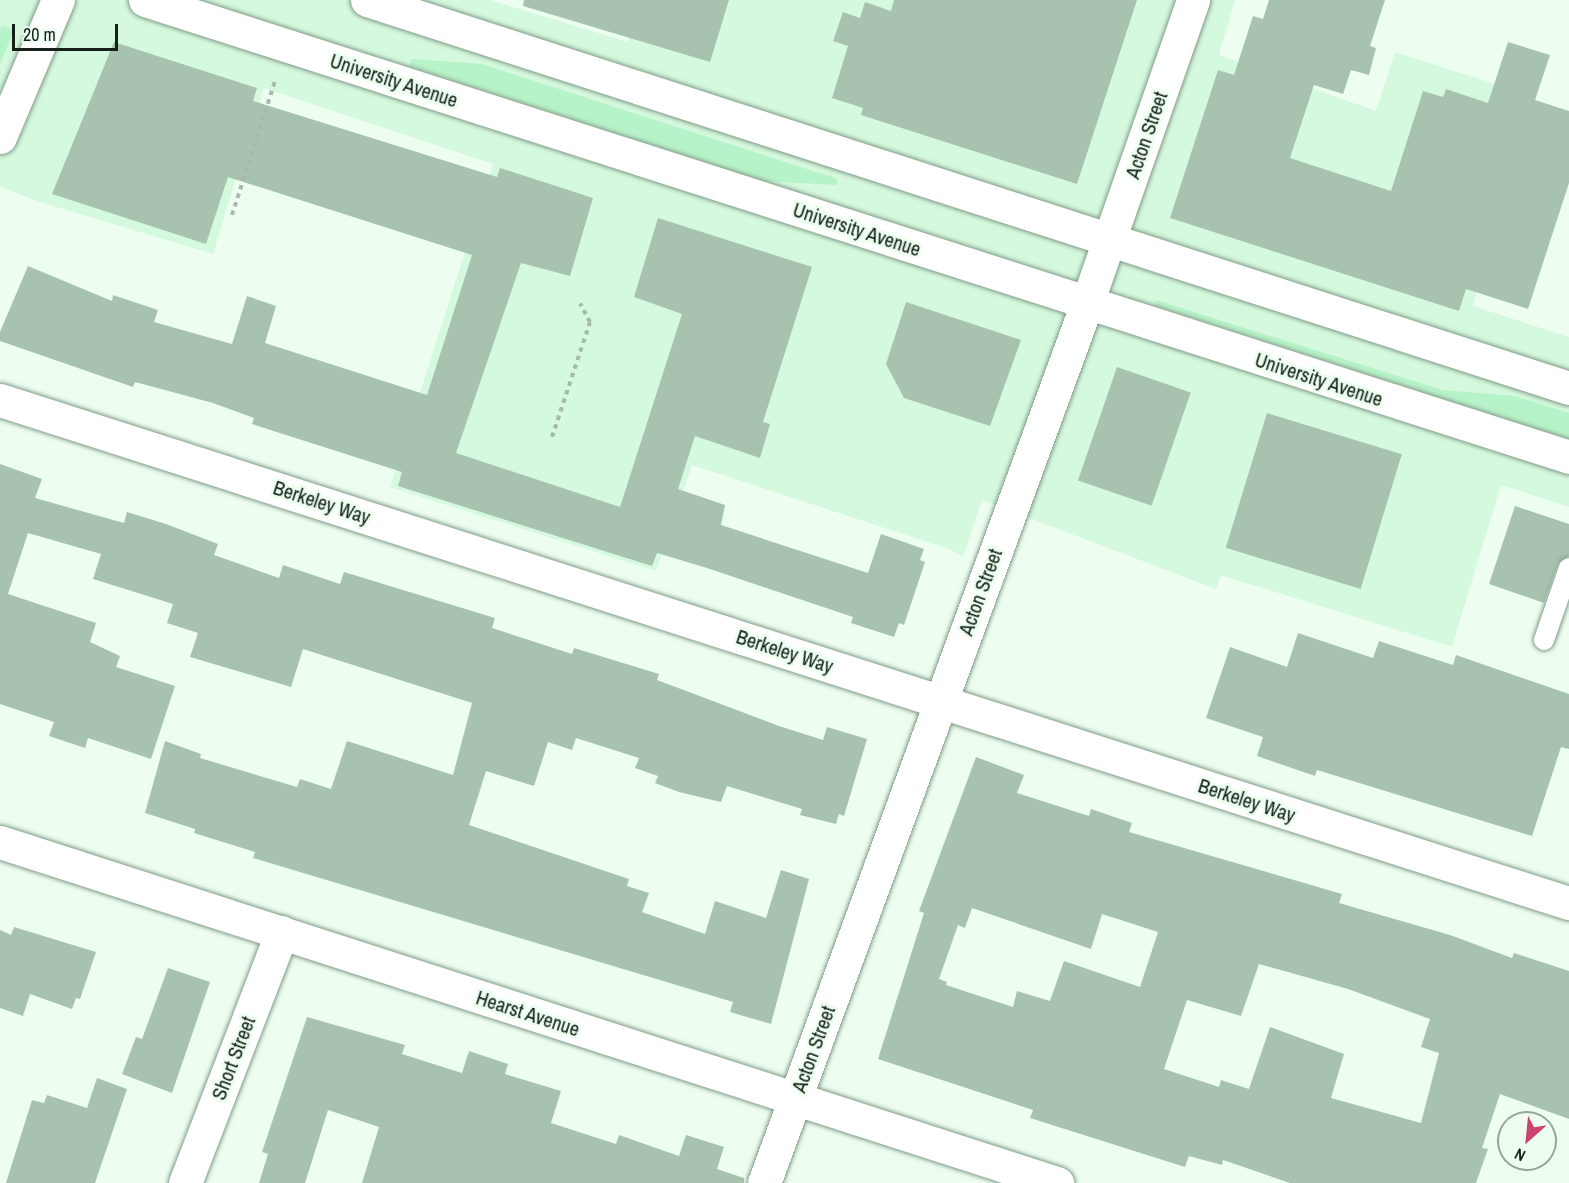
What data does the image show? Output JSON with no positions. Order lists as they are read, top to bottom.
{
  "streets": {
    "street": [
      "University Avenue",
      "Acton Street",
      "Berkeley Way",
      "Hearst Avenue",
      "Short Street"
    ]
  },
  "crossings": [
    ["University Avenue", "Acton Street"],
    ["Acton Street", "Berkeley Way"],
    ["Acton Street", "Hearst Avenue"],
    ["Hearst Avenue", "Short Street"]
  ],
  "scale_bar": "20 m",
  "north": "bottom left"
}
